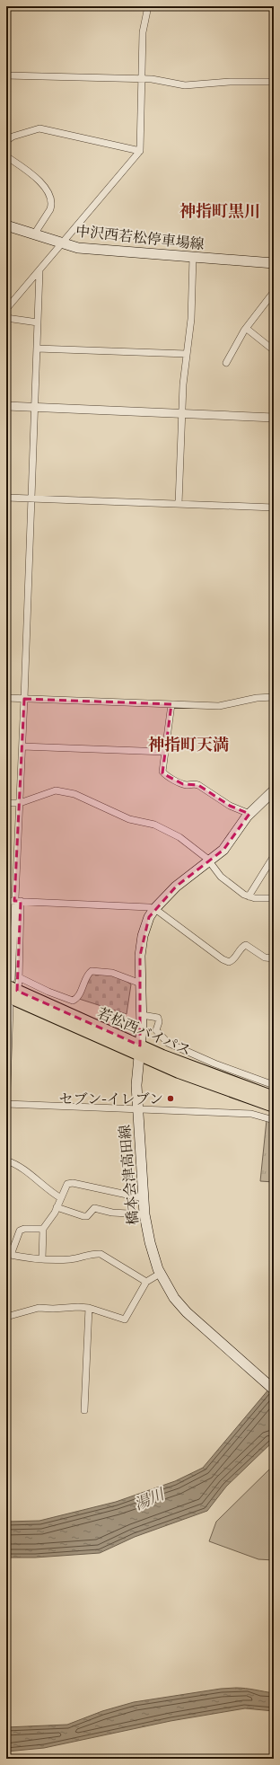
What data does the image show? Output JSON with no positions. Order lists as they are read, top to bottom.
{
  "streets": {
    "highway": ["若松西バイパス"],
    "main road": ["中沢西若松停車場線", "橋本会津高田線"]
  },
  "crossings": [
    ["若松西バイパス", "橋本会津高田線"]
  ],
  "districts": ["神指町黒川", "神指町天満"],
  "water": ["湯川"],
  "places": ["セブン-イレブン"]
}
